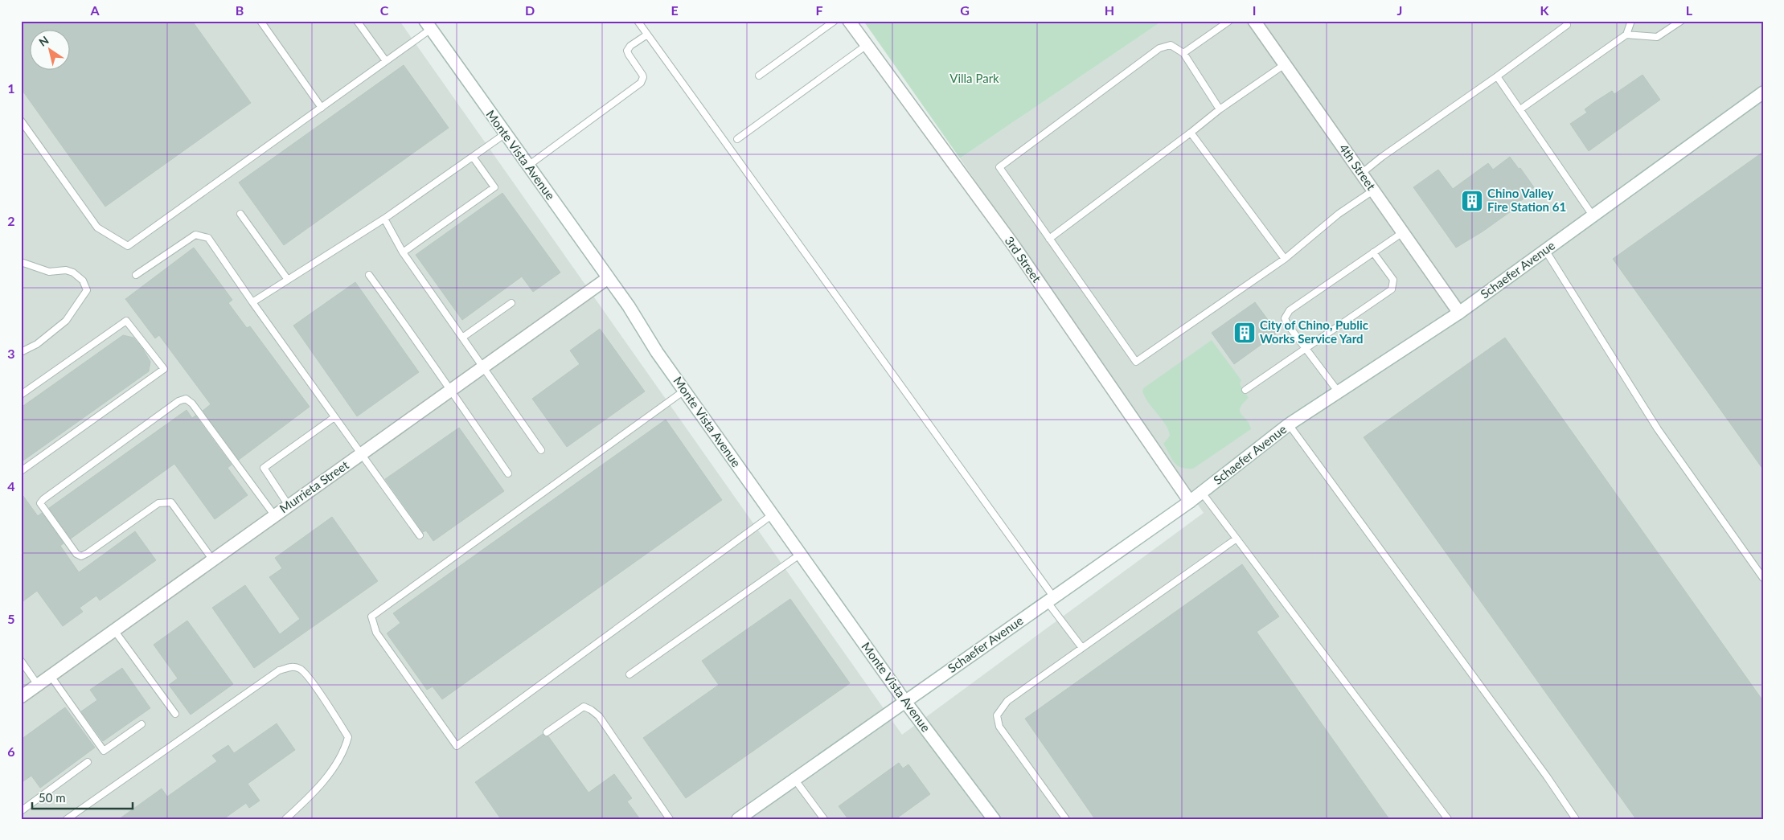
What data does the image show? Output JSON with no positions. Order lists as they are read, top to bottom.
{
  "streets": {
    "street": [
      "Monte Vista Avenue",
      "4th Street",
      "3rd Street",
      "Schaefer Avenue",
      "Murrieta Street"
    ]
  },
  "crossings": [
    ["Monte Vista Avenue", "Schaefer Avenue"],
    ["Monte Vista Avenue", "Murrieta Street"],
    ["4th Street", "Schaefer Avenue"],
    ["3rd Street", "Schaefer Avenue"]
  ],
  "parks": ["Villa Park"],
  "places": {
    "building": ["Chino Valley Fire Station 61", "City of Chino, Public Works Service Yard"]
  },
  "scale_bar": "50 m",
  "north": "top left",
  "grid": {
    "columns": [
      "A",
      "B",
      "C",
      "D",
      "E",
      "F",
      "G",
      "H",
      "I",
      "J",
      "K",
      "L"
    ],
    "rows": [
      "1",
      "2",
      "3",
      "4",
      "5",
      "6"
    ]
  }
}
